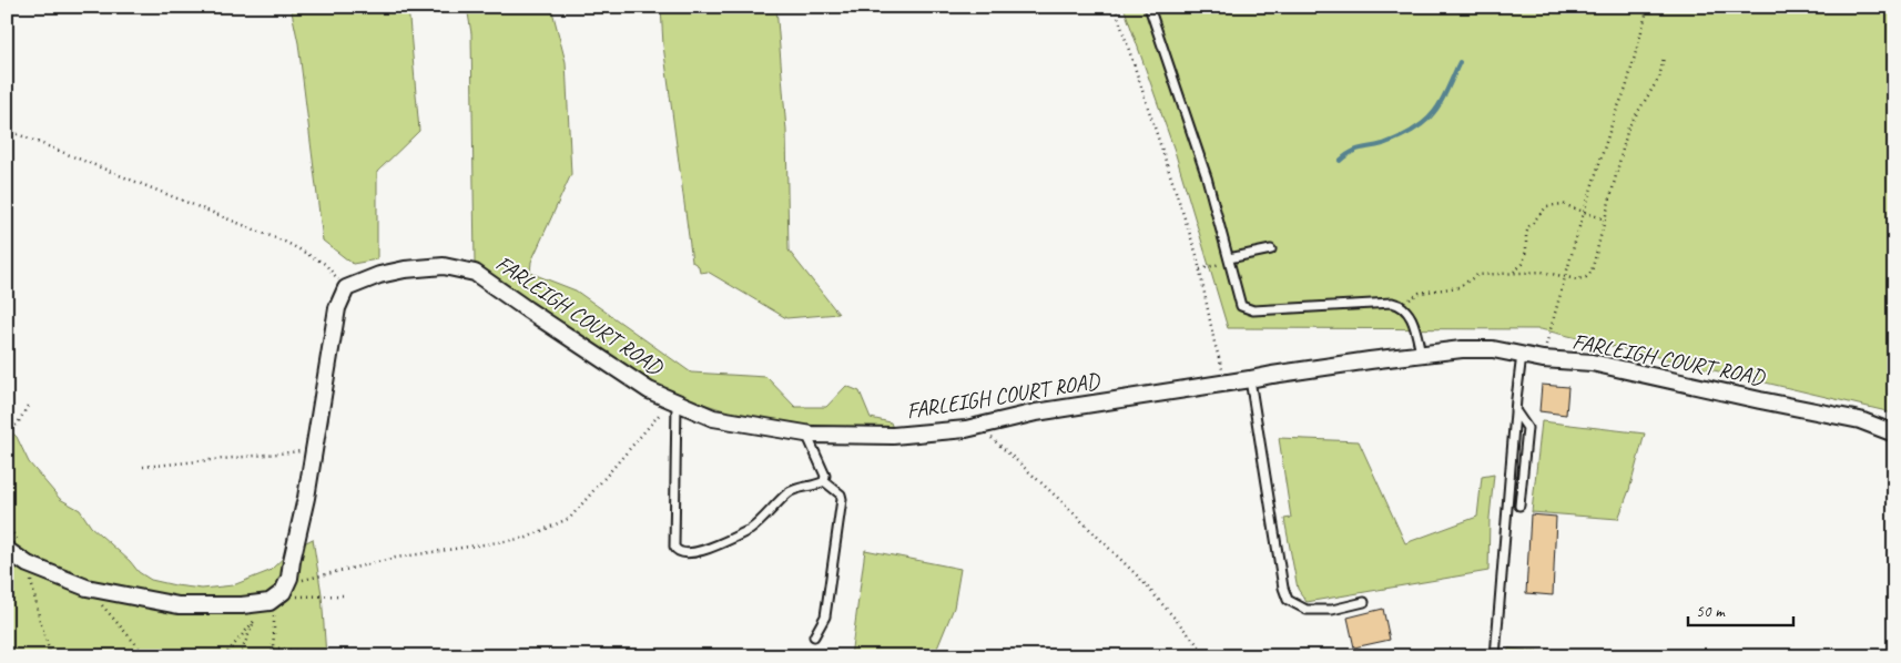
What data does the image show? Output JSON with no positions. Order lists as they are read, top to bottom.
{
  "streets": {
    "street": ["FARLEIGH COURT ROAD"]
  },
  "scale_bar": "50 m"
}
